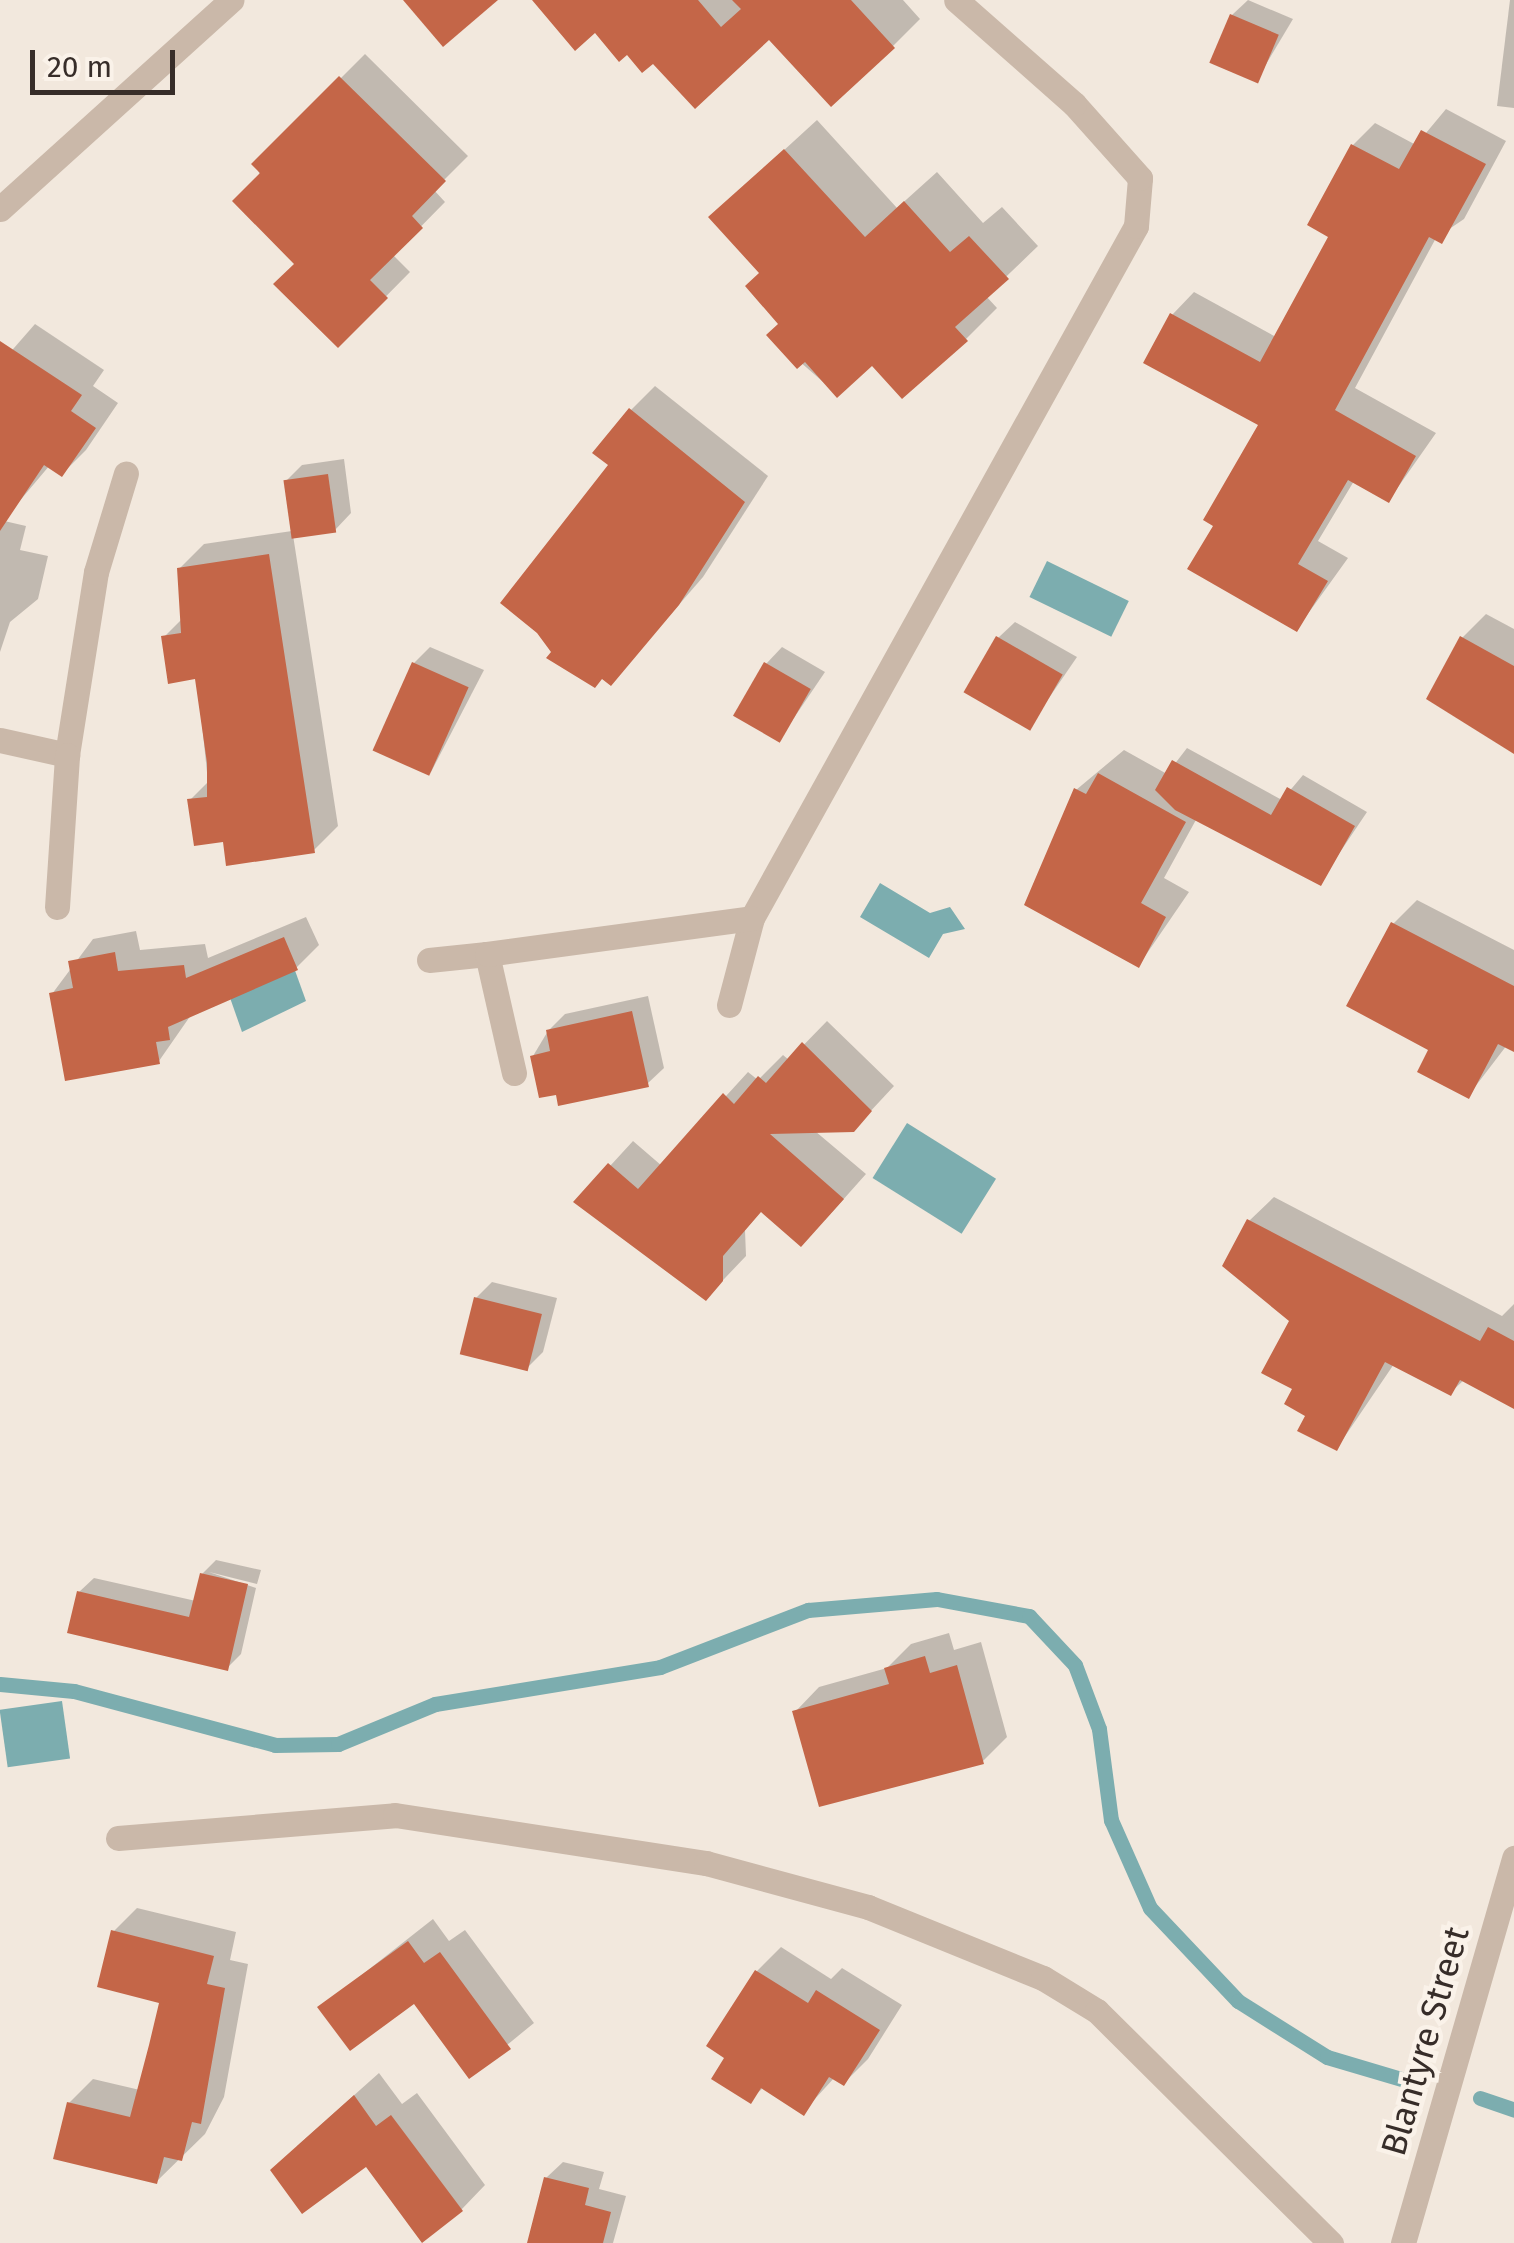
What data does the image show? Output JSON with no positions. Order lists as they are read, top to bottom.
{
  "streets": {
    "street": ["Blantyre Street"]
  },
  "scale_bar": "20 m"
}
